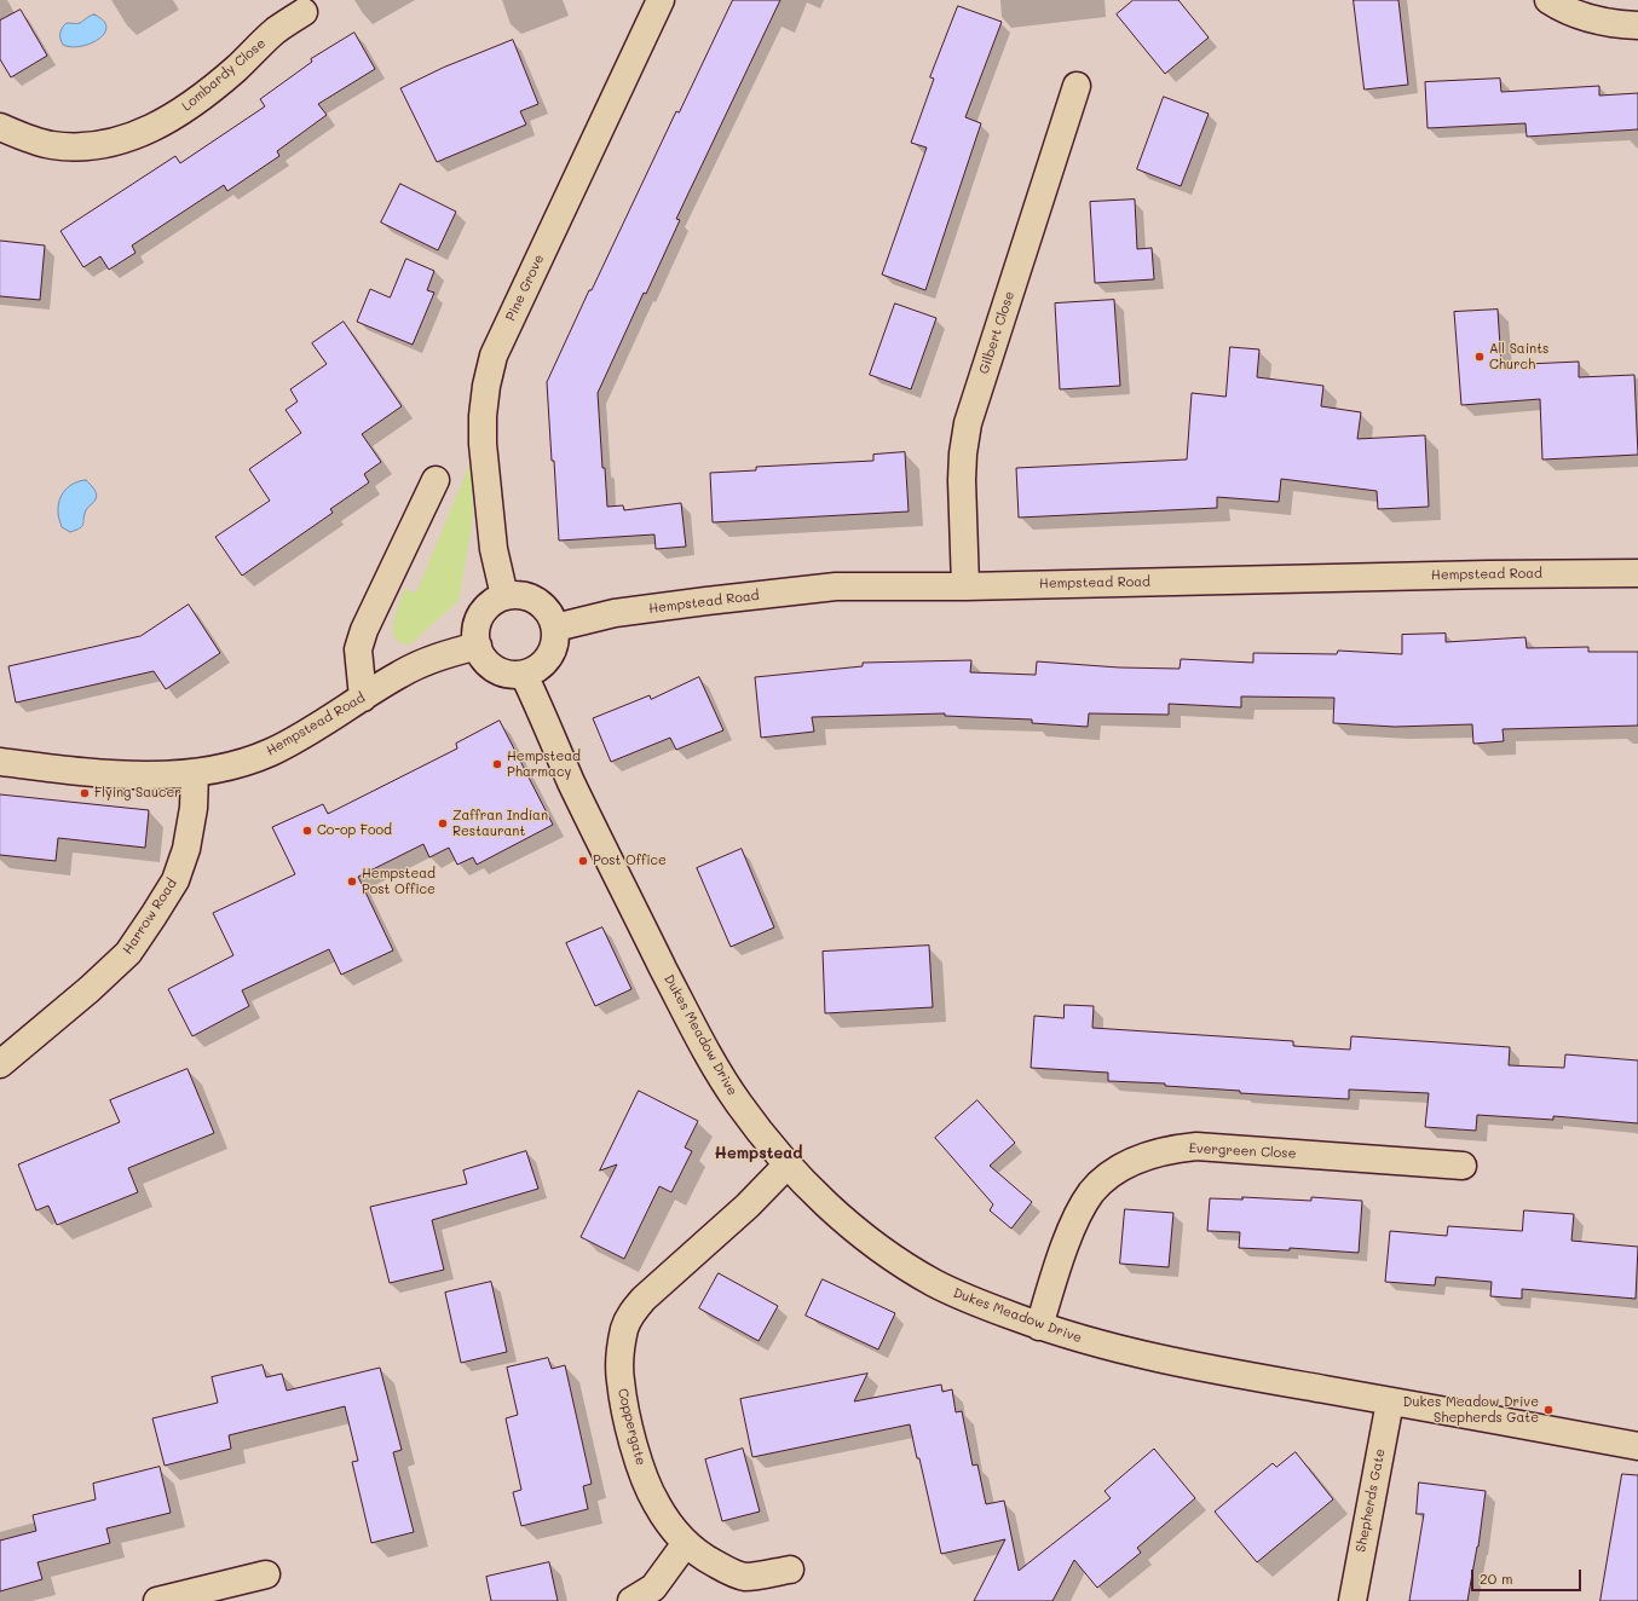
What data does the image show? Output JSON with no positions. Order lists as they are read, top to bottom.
{
  "streets": {
    "street": [
      "Lombardy Close",
      "Pine Grove",
      "Gilbert Close",
      "Hempstead Road",
      "Harrow Road",
      "Dukes Meadow Drive",
      "Evergreen Close",
      "Coppergate",
      "Shepherds Gate"
    ]
  },
  "crossings": [
    ["Pine Grove", "Hempstead Road"],
    ["Pine Grove", "Dukes Meadow Drive"],
    ["Gilbert Close", "Hempstead Road"],
    ["Hempstead Road", "Harrow Road"],
    ["Hempstead Road", "Dukes Meadow Drive"],
    ["Dukes Meadow Drive", "Evergreen Close"],
    ["Dukes Meadow Drive", "Coppergate"],
    ["Dukes Meadow Drive", "Shepherds Gate"]
  ],
  "districts": ["Hempstead"],
  "places": [
    "All Saints Church",
    "Hempstead Pharmacy",
    "Flying Saucer",
    "Zaffran Indian Restaurant",
    "Co-op Food",
    "Post Office",
    "Hempstead Post Office",
    "Dukes Meadow Drive Shepherds Gate"
  ],
  "scale_bar": "20 m"
}
